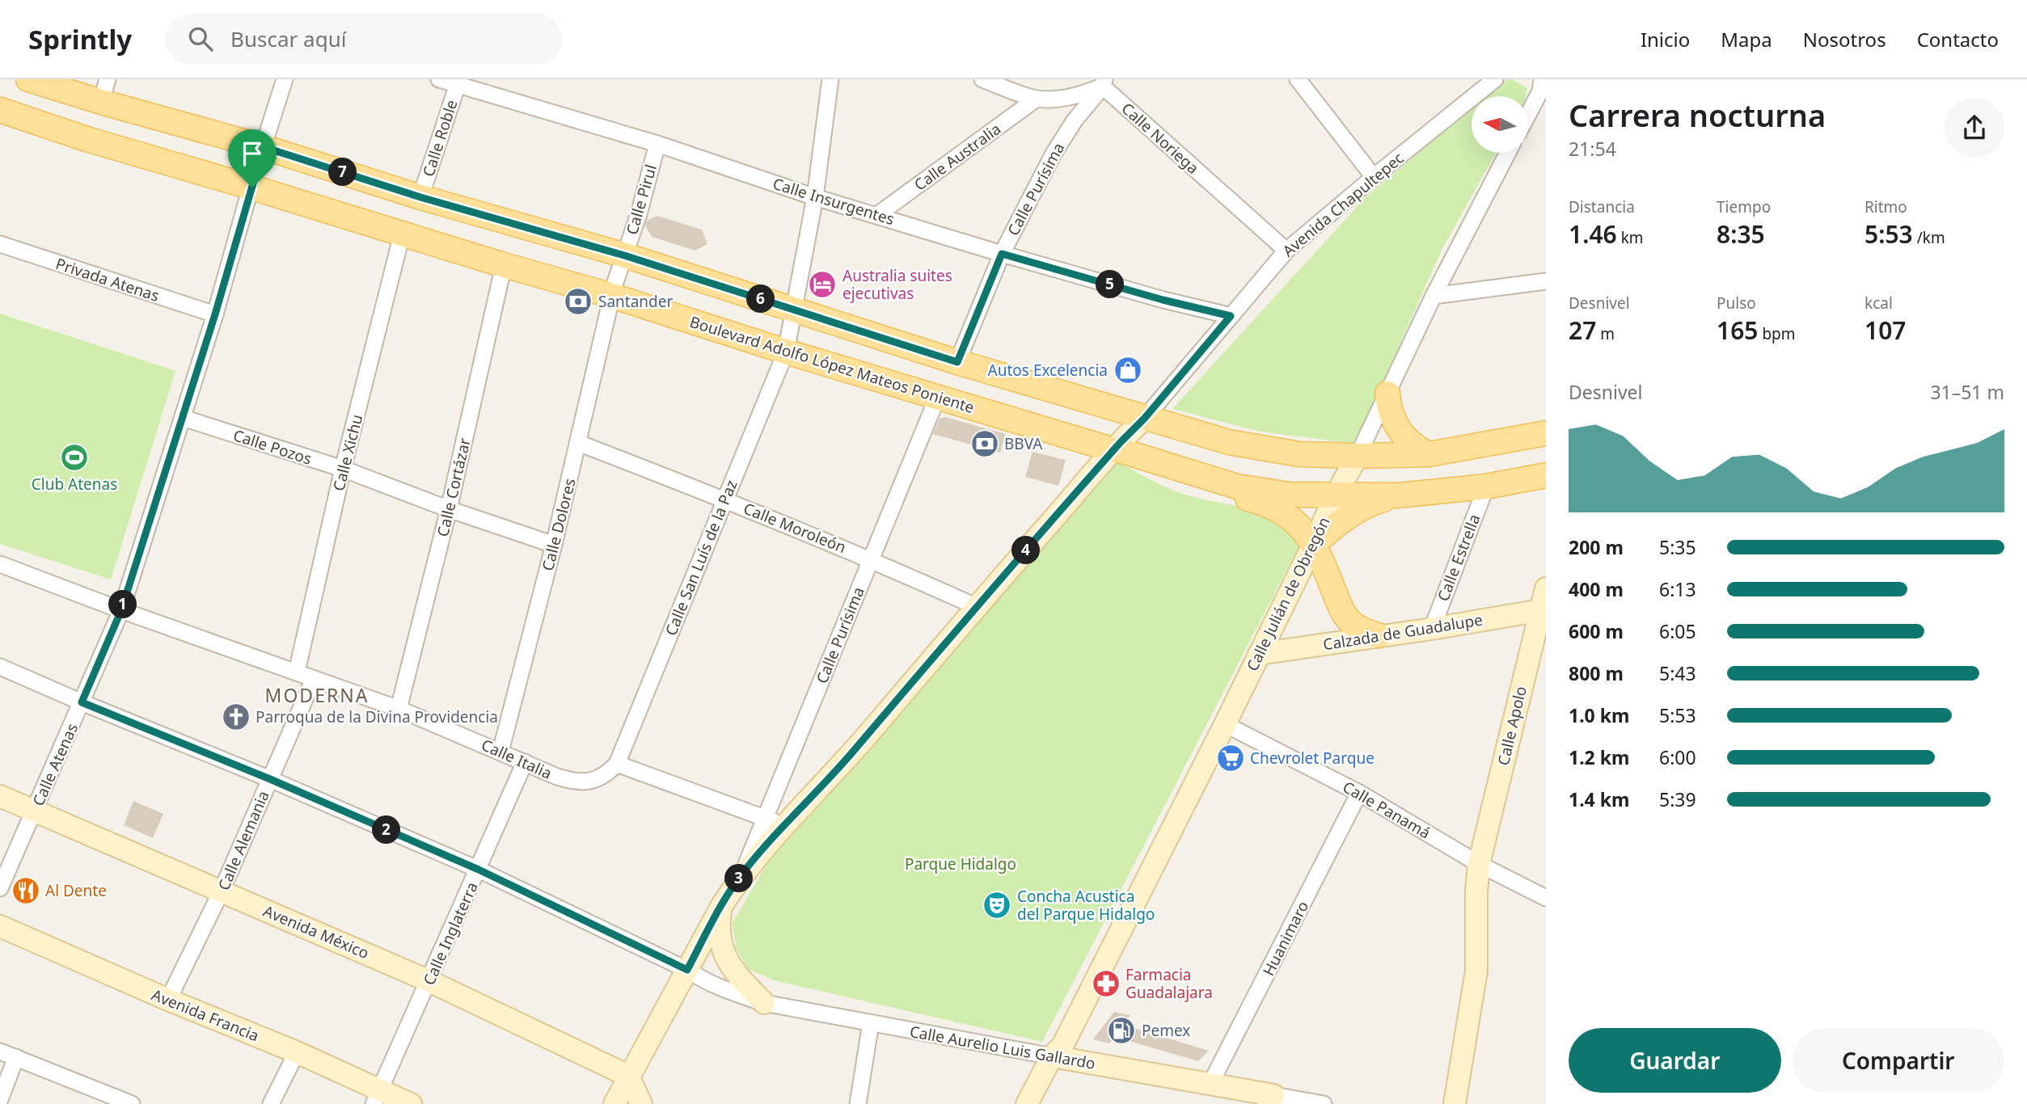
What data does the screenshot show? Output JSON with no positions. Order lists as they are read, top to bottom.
{
  "streets": {
    "main road": ["Boulevard Adolfo López Mateos Poniente"],
    "street": [
      "Calle Roble",
      "Calle Noriega",
      "Calle Australia",
      "Calle Purísima",
      "Calle Pirul",
      "Calle Insurgentes",
      "Avenida Chapultepec",
      "Privada Atenas",
      "Calle Pozos",
      "Calle Xichu",
      "Calle Cortázar",
      "Calle Dolores",
      "Calle Moroleón",
      "Calle San Luís de la Paz",
      "Calle Estrella",
      "Calle Julián de Obregón",
      "Calzada de Guadalupe",
      "Calle Apolo",
      "Calle Italia",
      "Calle Atenas",
      "Calle Panamá",
      "Calle Alemania",
      "Avenida México",
      "Calle Inglaterra",
      "Huanimaro",
      "Avenida Francia",
      "Calle Aurelio Luis Gallardo"
    ]
  },
  "crossings": [
    ["Calle Roble", "Calle Insurgentes"],
    ["Calle Noriega", "Calle Purísima"],
    ["Calle Noriega", "Avenida Chapultepec"],
    ["Calle Australia", "Calle Insurgentes"],
    ["Calle Purísima", "Calle Insurgentes"],
    ["Calle Purísima", "Avenida Chapultepec"],
    ["Calle Purísima", "Boulevard Adolfo López Mateos Poniente"],
    ["Calle Purísima", "Calle Moroleón"],
    ["Calle Pirul", "Calle Insurgentes"],
    ["Calle Pirul", "Boulevard Adolfo López Mateos Poniente"],
    ["Calle Pirul", "Calle Dolores"],
    ["Calle Insurgentes", "Avenida Chapultepec"],
    ["Calle Insurgentes", "Calle San Luís de la Paz"],
    ["Avenida Chapultepec", "Boulevard Adolfo López Mateos Poniente"],
    ["Avenida Chapultepec", "Calle Moroleón"],
    ["Avenida Chapultepec", "Calle Aurelio Luis Gallardo"],
    ["Privada Atenas", "Calle Atenas"],
    ["Boulevard Adolfo López Mateos Poniente", "Calle Xichu"],
    ["Boulevard Adolfo López Mateos Poniente", "Calle Cortázar"],
    ["Boulevard Adolfo López Mateos Poniente", "Calle Dolores"],
    ["Boulevard Adolfo López Mateos Poniente", "Calle San Luís de la Paz"],
    ["Boulevard Adolfo López Mateos Poniente", "Calle Estrella"],
    ["Boulevard Adolfo López Mateos Poniente", "Calle Julián de Obregón"],
    ["Boulevard Adolfo López Mateos Poniente", "Calle Atenas"],
    ["Calle Pozos", "Calle Xichu"],
    ["Calle Pozos", "Calle Cortázar"],
    ["Calle Pozos", "Calle Dolores"],
    ["Calle Pozos", "Calle Atenas"],
    ["Calle Xichu", "Calle Italia"],
    ["Calle Cortázar", "Calle Italia"],
    ["Calle Dolores", "Calle Moroleón"],
    ["Calle Dolores", "Calle Italia"],
    ["Calle Moroleón", "Calle San Luís de la Paz"],
    ["Calle San Luís de la Paz", "Calle Italia"],
    ["Calle Estrella", "Calzada de Guadalupe"],
    ["Calle Julián de Obregón", "Calzada de Guadalupe"],
    ["Calle Julián de Obregón", "Calle Panamá"],
    ["Calle Julián de Obregón", "Calle Aurelio Luis Gallardo"],
    ["Calzada de Guadalupe", "Calle Apolo"],
    ["Calle Apolo", "Calle Panamá"],
    ["Calle Italia", "Calle Atenas"],
    ["Calle Italia", "Calle Alemania"],
    ["Calle Italia", "Calle Inglaterra"],
    ["Calle Atenas", "Avenida México"],
    ["Calle Atenas", "Calle Aurelio Luis Gallardo"],
    ["Calle Panamá", "Huanimaro"],
    ["Calle Alemania", "Avenida México"],
    ["Calle Alemania", "Avenida Francia"],
    ["Calle Alemania", "Calle Aurelio Luis Gallardo"],
    ["Avenida México", "Calle Inglaterra"],
    ["Calle Inglaterra", "Avenida Francia"],
    ["Calle Inglaterra", "Calle Aurelio Luis Gallardo"],
    ["Huanimaro", "Calle Aurelio Luis Gallardo"]
  ],
  "districts": ["MODERNA"],
  "parks": ["Parque Hidalgo"],
  "places": {
    "hotel": ["Australia suites ejecutivas"],
    "bank": ["Santander", "BBVA"],
    "shop": ["Autos Excelencia"],
    "sports": ["Club Atenas"],
    "church": ["Parroqua de la Divina Providencia"],
    "supermarket": ["Chevrolet Parque"],
    "restaurant": ["Al Dente"],
    "theatre": ["Concha Acustica del Parque Hidalgo"],
    "pharmacy": ["Farmacia Guadalajara"],
    "fuel station": ["Pemex"]
  },
  "north": "left",
  "page": {
    "header": "Sprintly",
    "search": "Buscar aquí",
    "nav": [
      "Inicio",
      "Mapa",
      "Nosotros",
      "Contacto"
    ],
    "heading": ["Carrera nocturna", "21:54"],
    "pins": [
      "7",
      "5",
      "6",
      "4",
      "1",
      "2",
      "3"
    ],
    "stats": [
      ["Distancia", "1.46 km"],
      ["Tiempo", "8:35"],
      ["Ritmo", "5:53 /km"],
      ["Desnivel", "27 m"],
      ["Pulso", "165 bpm"],
      ["kcal", "107"]
    ],
    "chart": ["Desnivel", "31–51 m"],
    "list": [
      {
        "name": "200 m",
        "note": "5:35"
      },
      {
        "name": "400 m",
        "note": "6:13"
      },
      {
        "name": "600 m",
        "note": "6:05"
      },
      {
        "name": "800 m",
        "note": "5:43"
      },
      {
        "name": "1.0 km",
        "note": "5:53"
      },
      {
        "name": "1.2 km",
        "note": "6:00"
      },
      {
        "name": "1.4 km",
        "note": "5:39"
      }
    ],
    "buttons": ["Guardar", "Compartir"]
  }
}
